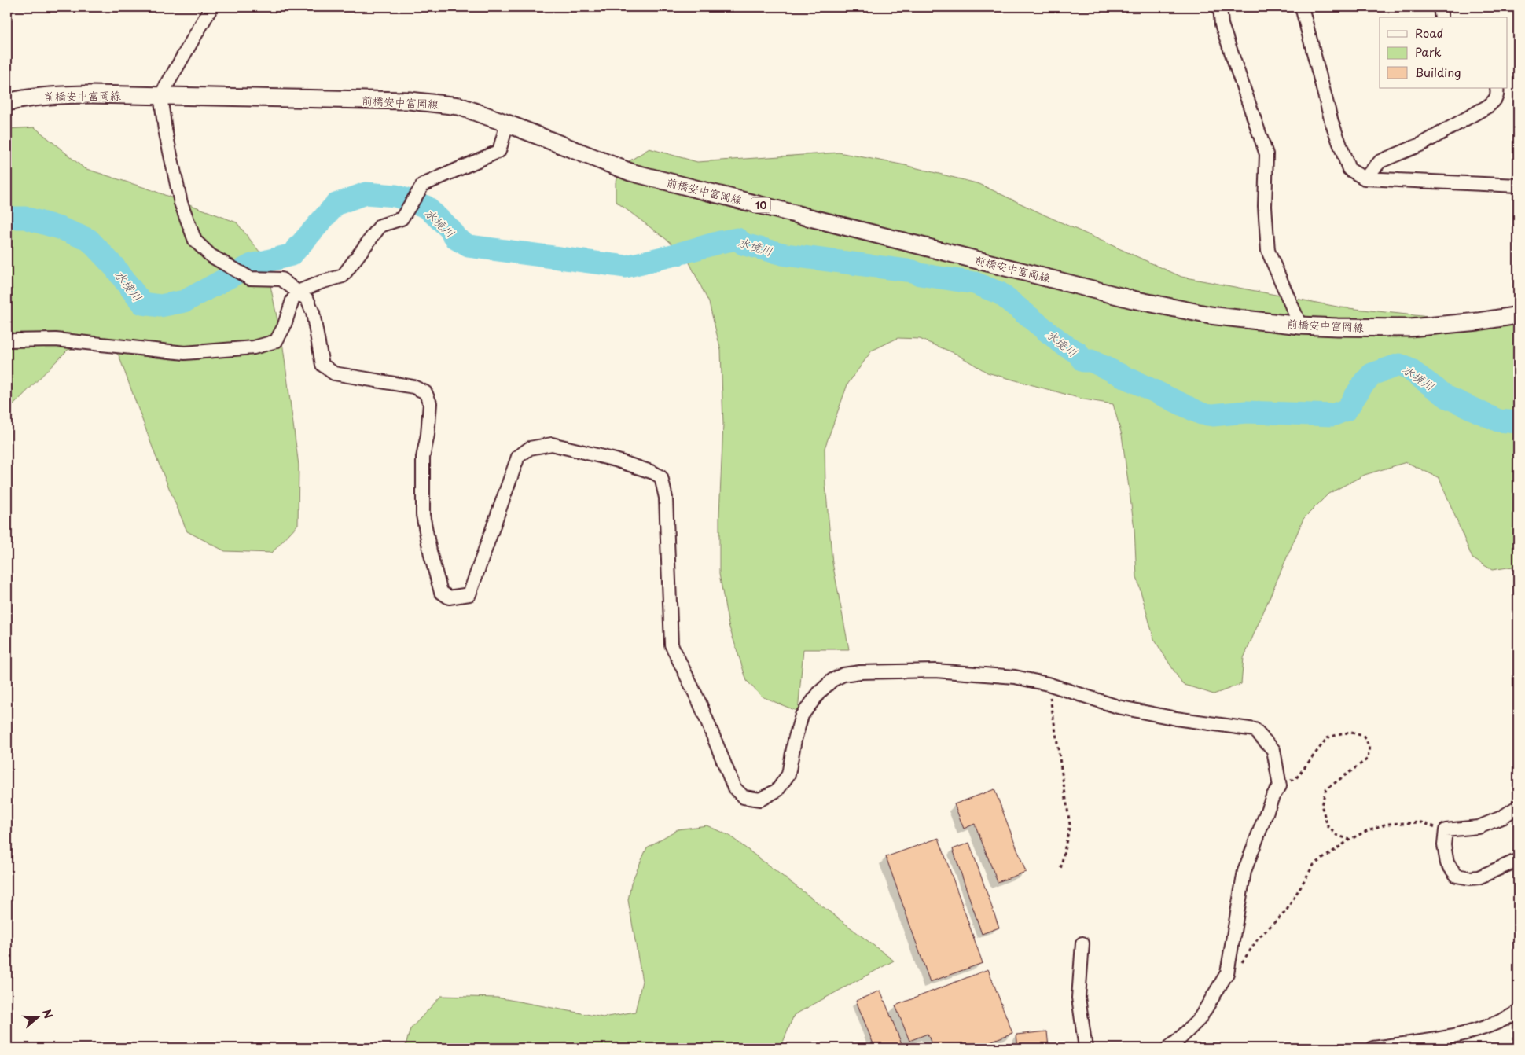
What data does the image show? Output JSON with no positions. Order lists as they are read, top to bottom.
{
  "streets": {
    "main road": ["前橋安中富岡線", "10"]
  },
  "water": ["水境川"],
  "legend": ["Road", "Park", "Building"],
  "north": "right"
}
